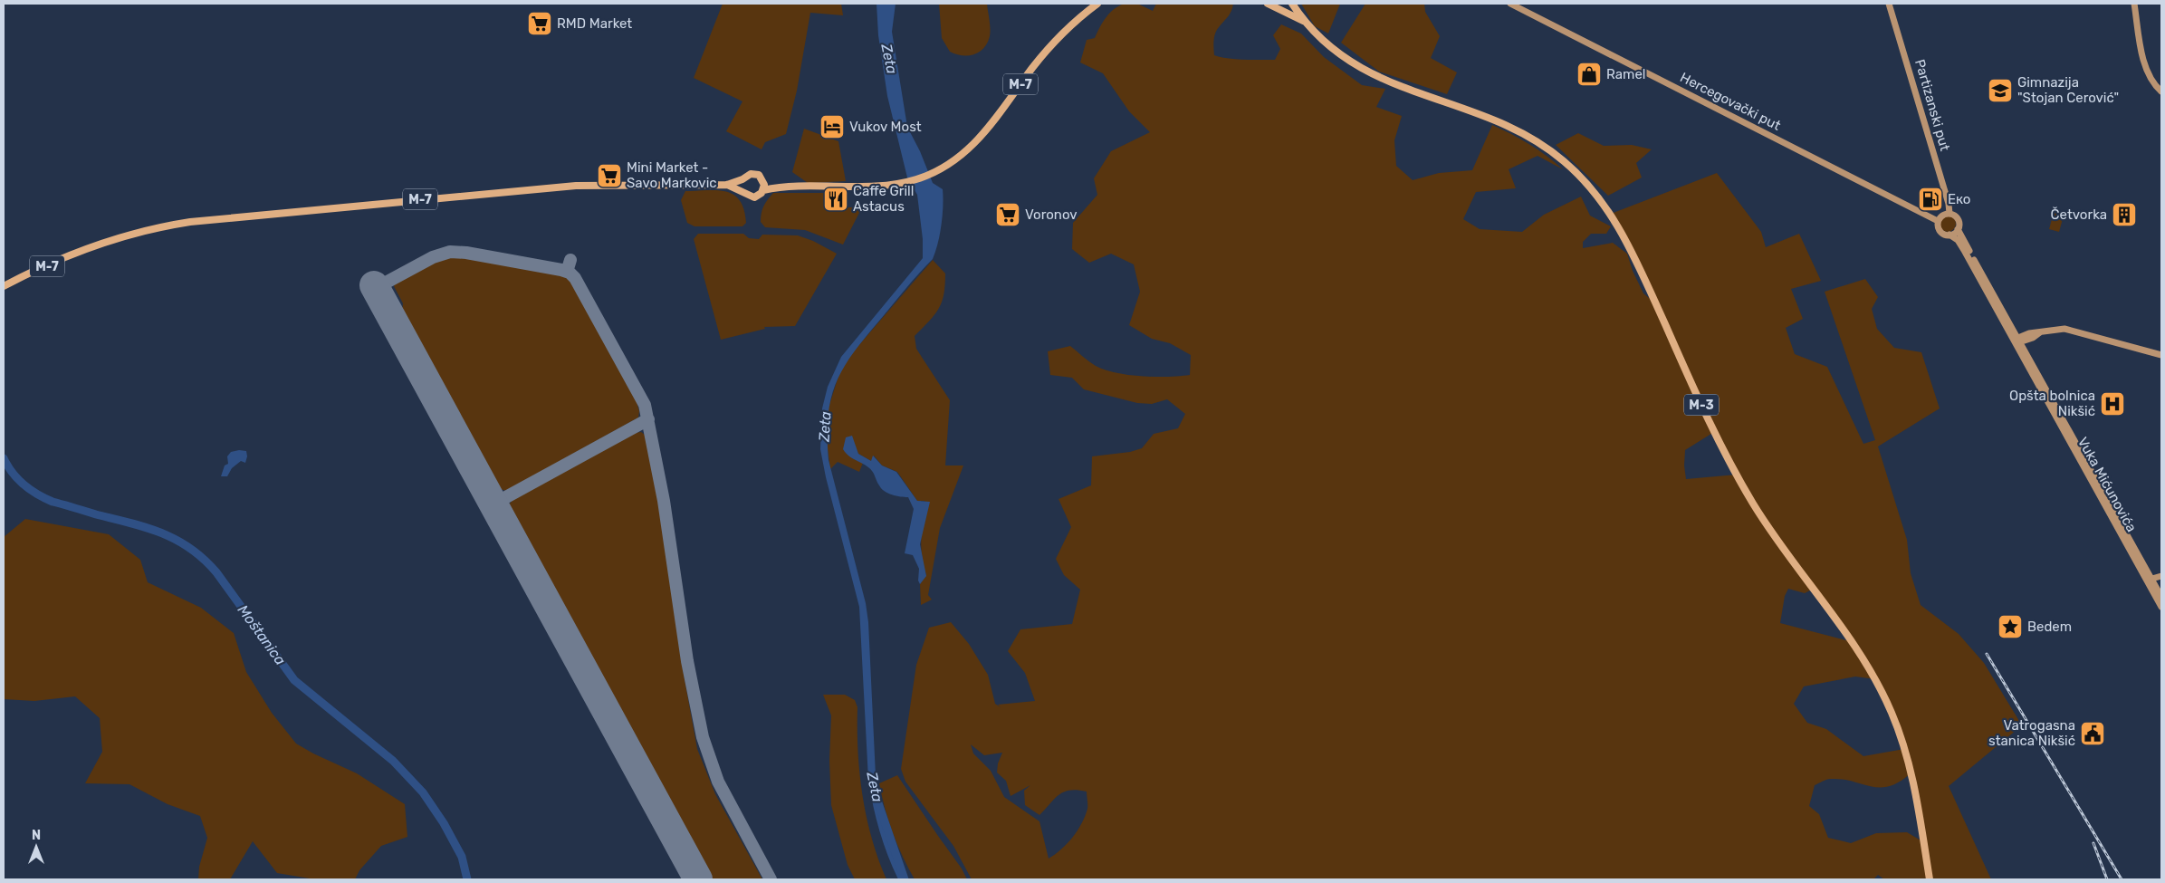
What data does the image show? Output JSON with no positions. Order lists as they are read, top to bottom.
{
  "streets": {
    "main road": [
      "M-7",
      "Hercegovački put",
      "Partizanski put",
      "M-3",
      "Vuka Mićunovića"
    ]
  },
  "crossings": [
    ["Hercegovački put", "Partizanski put"],
    ["Hercegovački put", "Vuka Mićunovića"],
    ["Partizanski put", "Vuka Mićunovića"]
  ],
  "water": ["Zeta", "Moštanica"],
  "places": {
    "supermarket": ["RMD Market", "Mini Market - Savo Markovic", "Voronov"],
    "shop": ["Ramel"],
    "school or university": ["Gimnazija \"Stojan Cerović\""],
    "hotel": ["Vukov Most"],
    "restaurant": ["Caffe Grill Astacus"],
    "fuel station": ["Еко"],
    "building": ["Četvorka"],
    "hospital": ["Opšta bolnica Nikšić"],
    "place": ["Bedem"],
    "public building": ["Vatrogasna stanica Nikšić"]
  },
  "north": "top"
}
